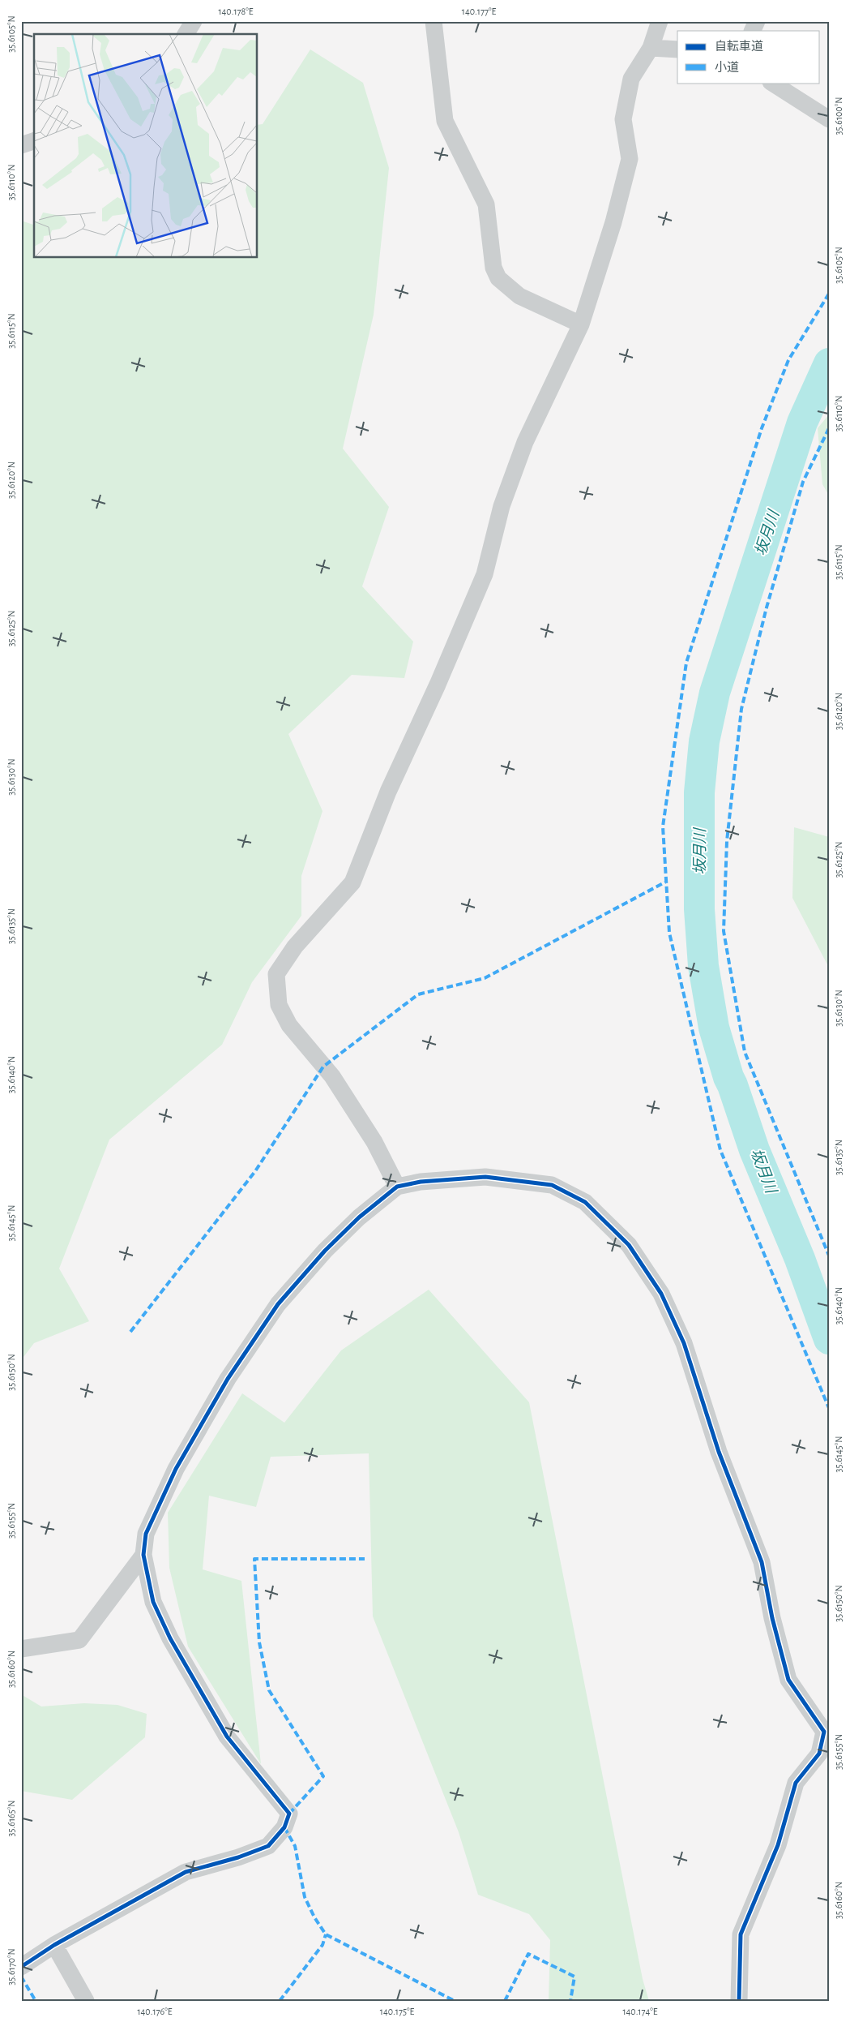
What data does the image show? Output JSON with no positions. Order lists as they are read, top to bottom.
{
  "water": ["坂月川"],
  "legend": ["自転車道", "小道"],
  "coordinates": [
    "140.178°E",
    "140.177°E",
    "35.6105°N",
    "35.6100°N",
    "35.6110°N",
    "35.6115°N",
    "35.6120°N",
    "35.6125°N",
    "35.6130°N",
    "35.6135°N",
    "35.6140°N",
    "35.6145°N",
    "35.6150°N",
    "35.6155°N",
    "35.6160°N",
    "35.6165°N",
    "35.6170°N",
    "140.176°E",
    "140.175°E",
    "140.174°E"
  ]
}
